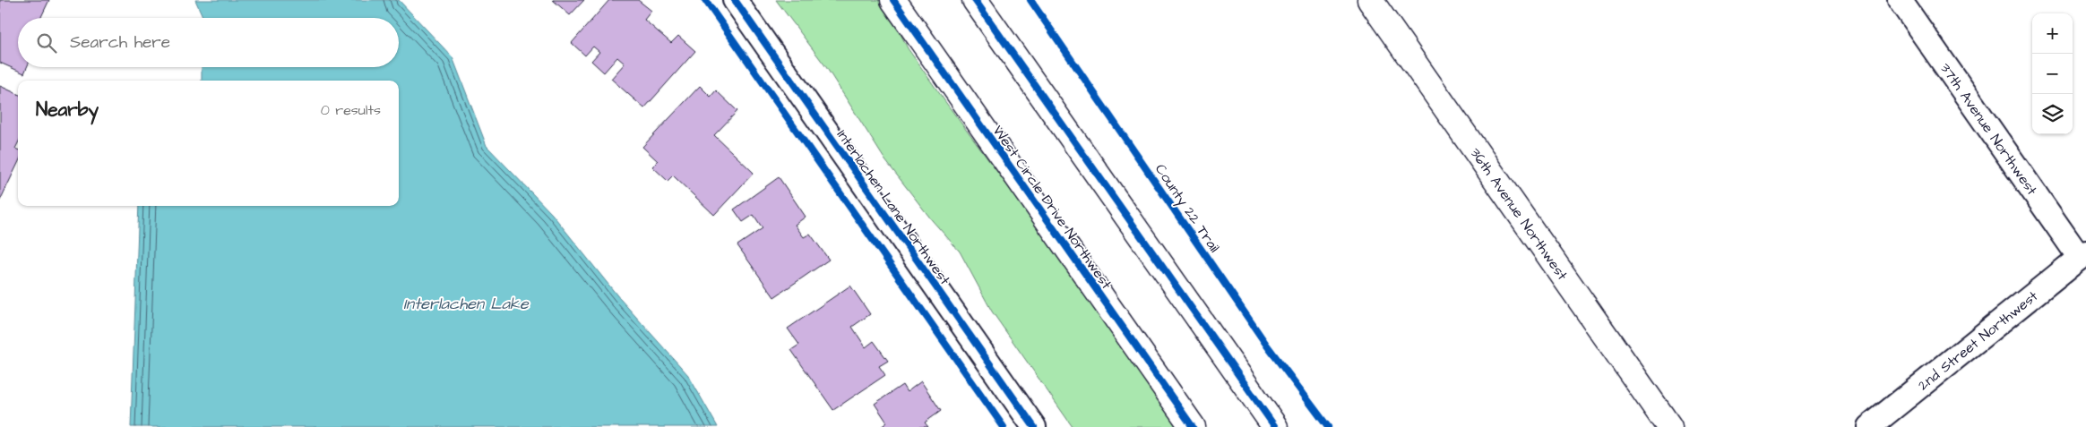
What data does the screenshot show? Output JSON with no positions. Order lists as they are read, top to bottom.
{
  "streets": {
    "main road": ["West Circle Drive Northwest", "36th Avenue Northwest"],
    "street": ["37th Avenue Northwest", "Interlachen Lane Northwest", "2nd Street Northwest"],
    "cycle path": ["County 22 Trail"]
  },
  "crossings": [
    ["37th Avenue Northwest", "2nd Street Northwest"]
  ],
  "water": ["Interlachen Lake"],
  "page": {
    "map_buttons": ["+", "−"],
    "search": "Search here",
    "heading": ["Nearby", "0 results"]
  }
}
